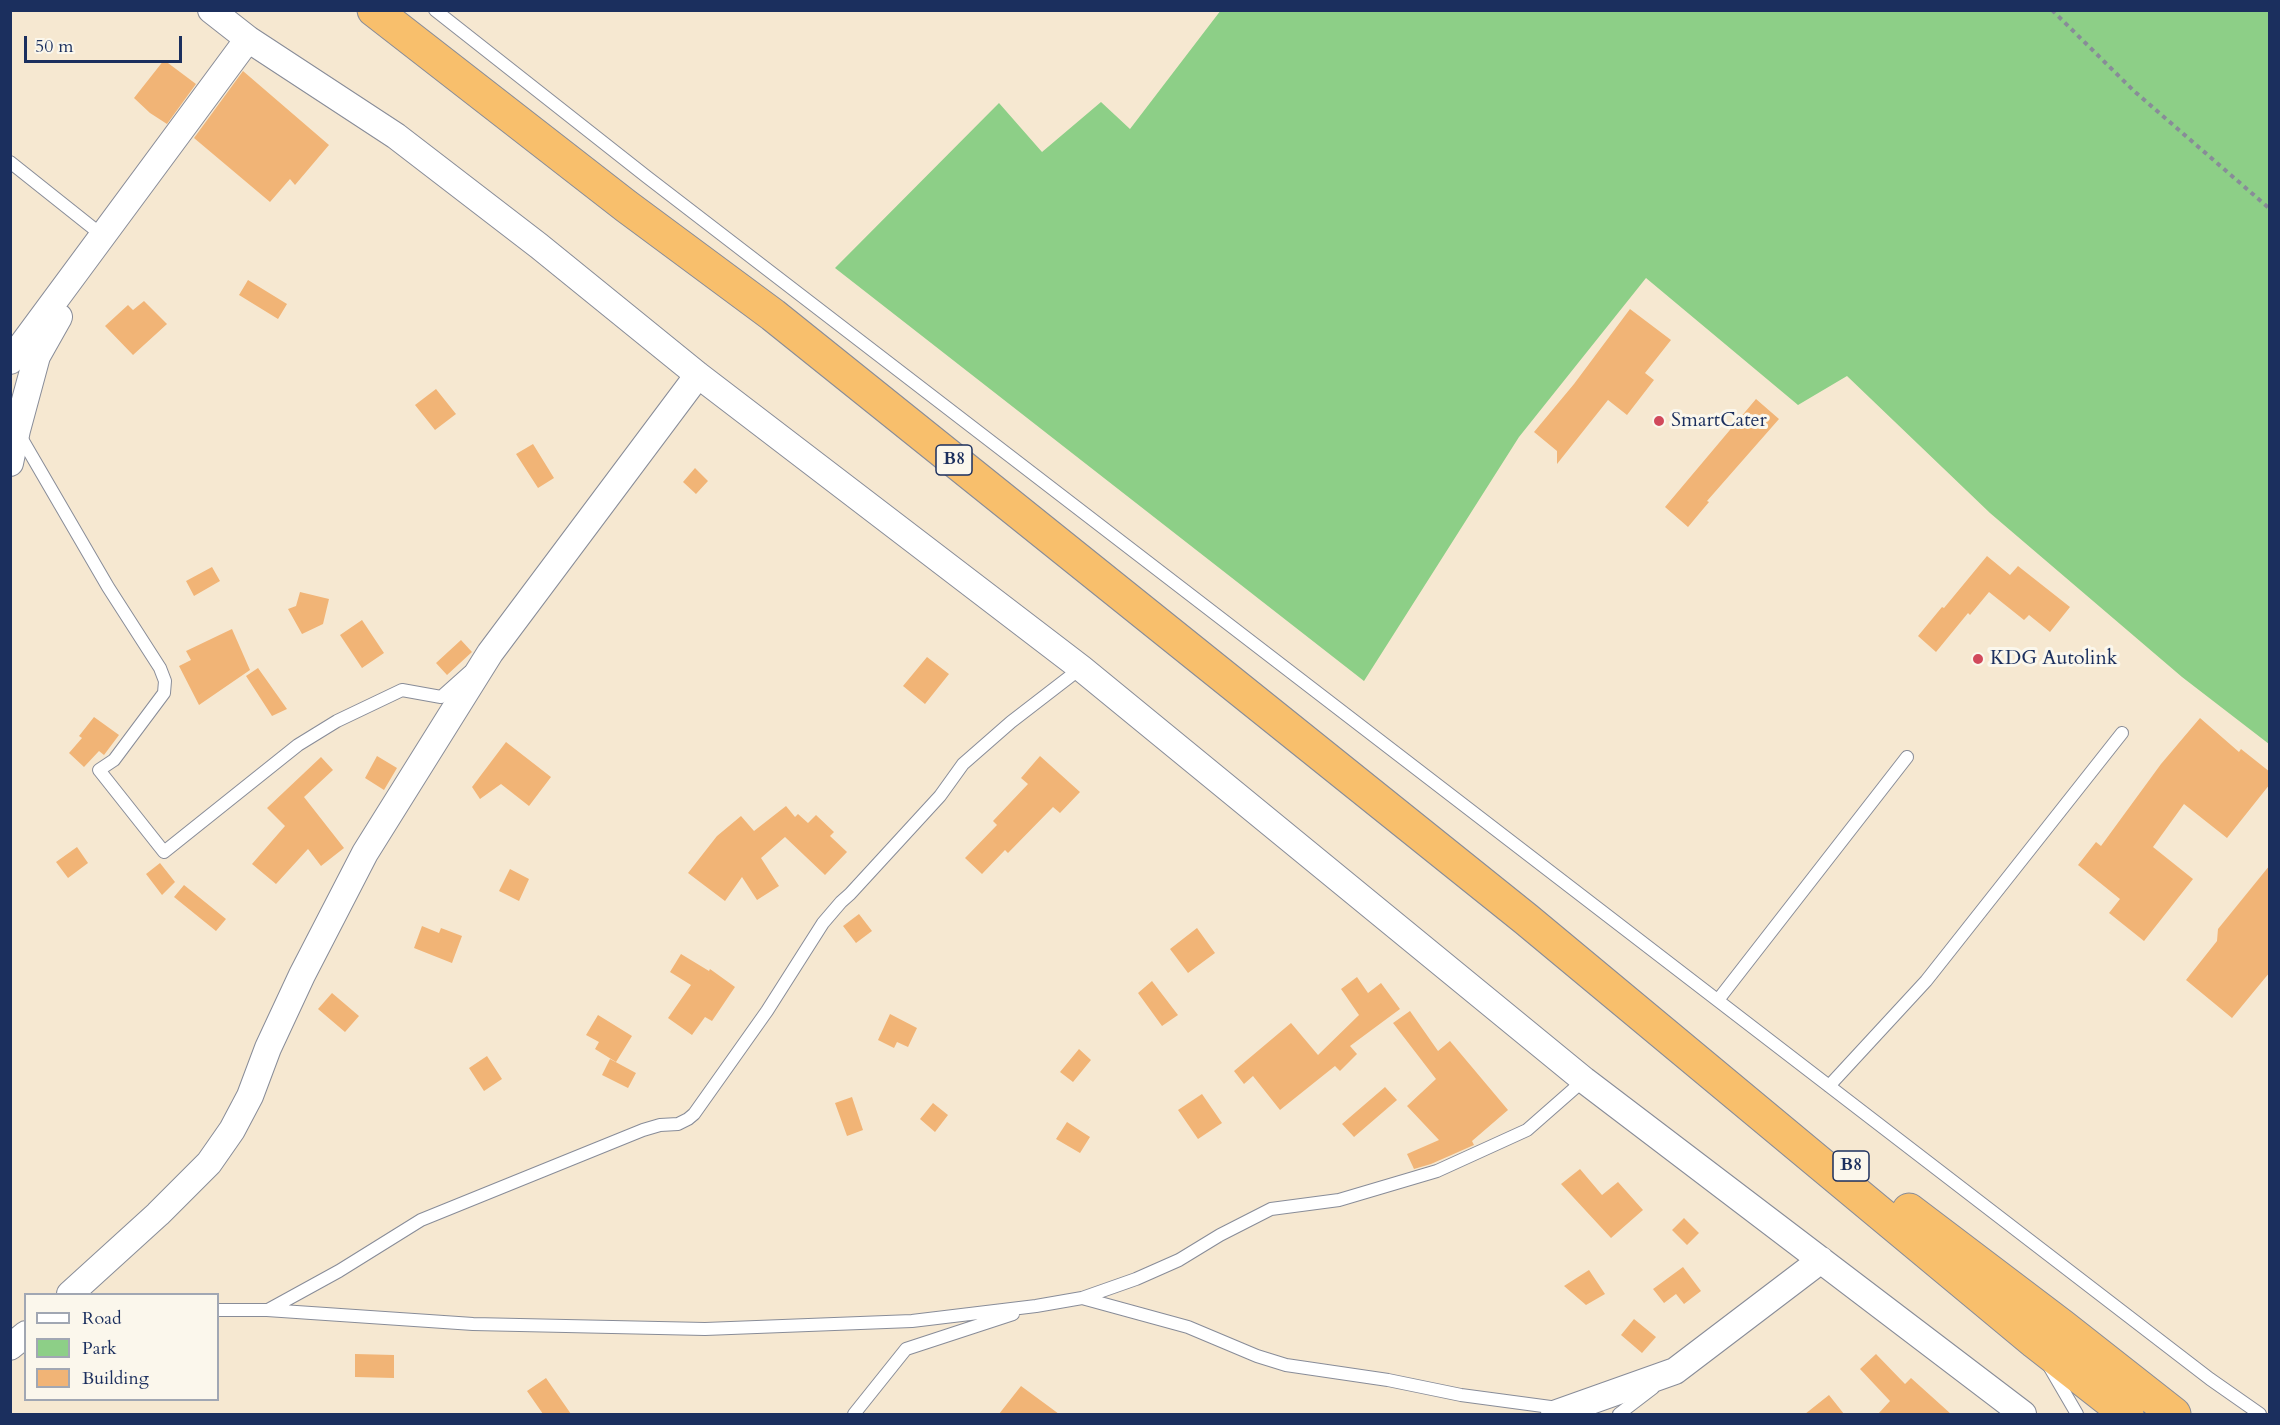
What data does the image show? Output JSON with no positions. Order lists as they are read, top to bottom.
{
  "streets": {
    "highway": ["B8"]
  },
  "places": ["SmartCater", "KDG Autolink"],
  "legend": ["Road", "Park", "Building"],
  "scale_bar": "50 m"
}
